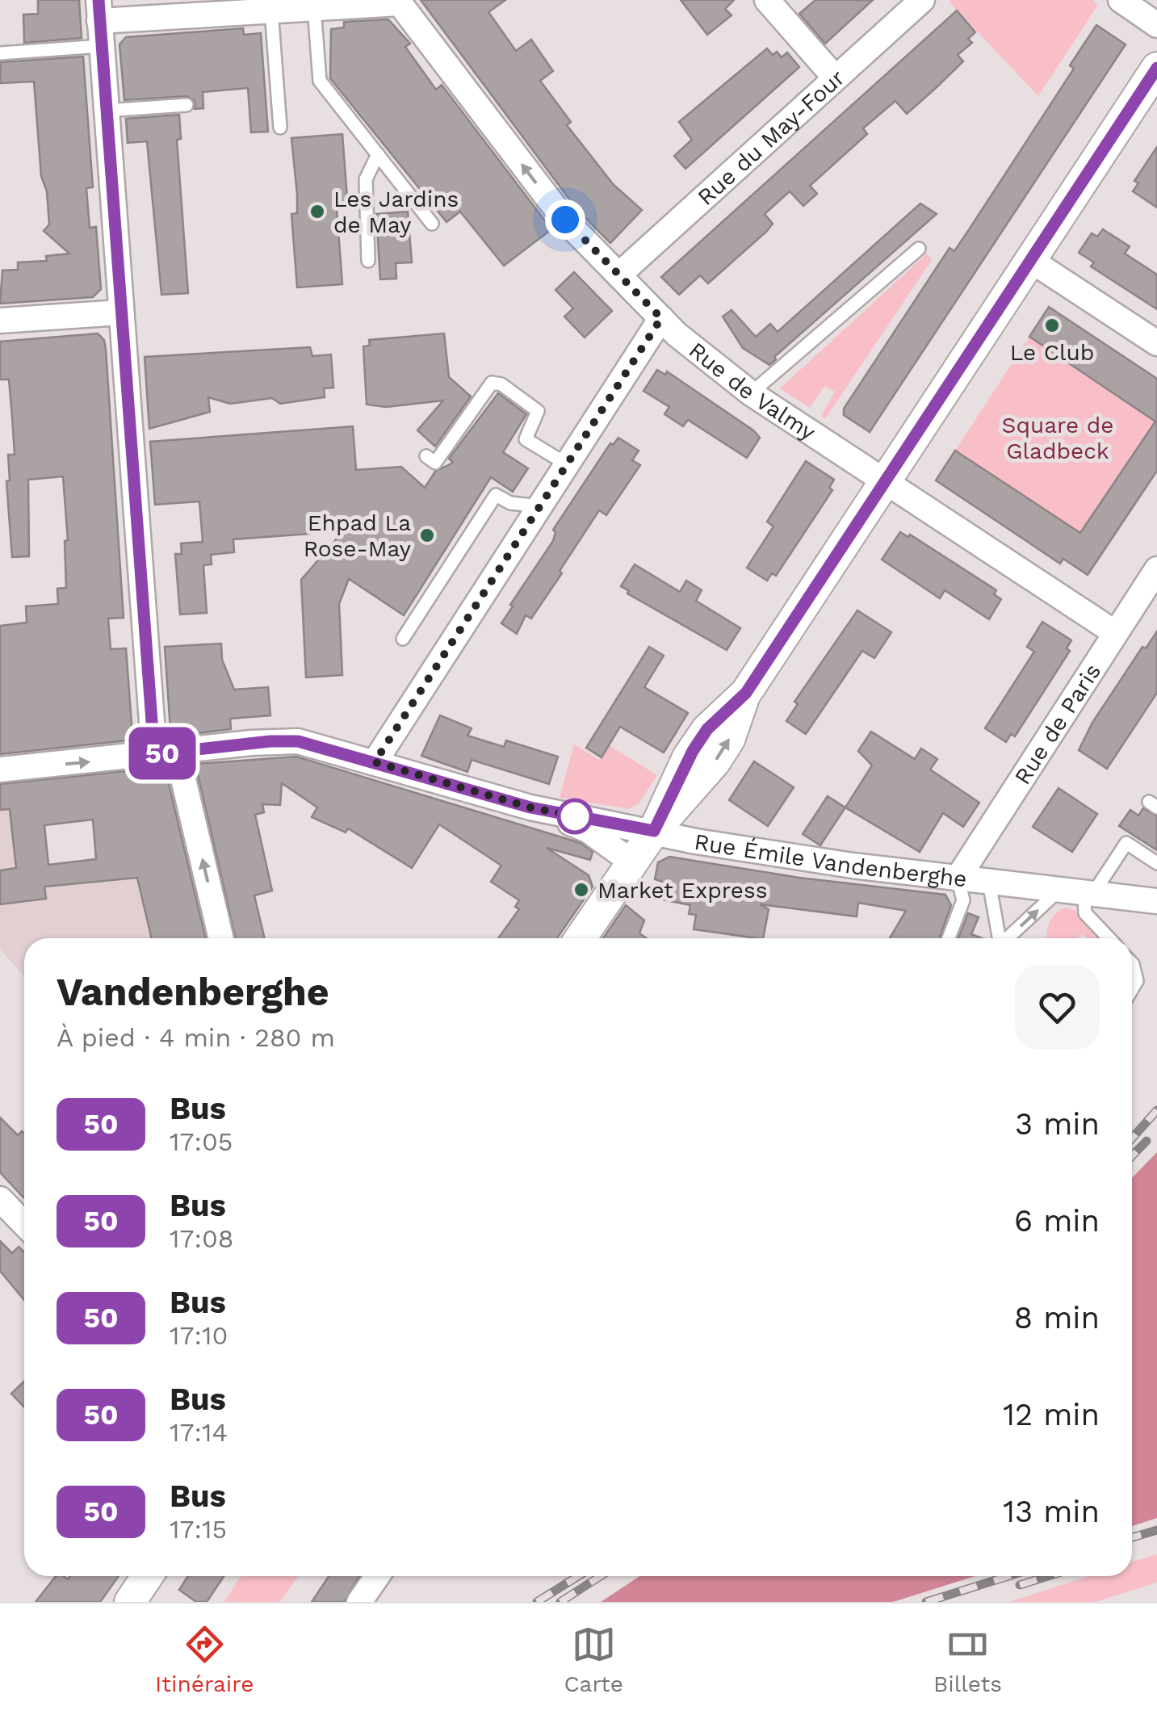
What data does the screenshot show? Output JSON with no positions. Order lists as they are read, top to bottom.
{
  "streets": {
    "street": [
      "Rue du May-Four",
      "Rue de Valmy",
      "Rue de Paris",
      "Rue Émile Vandenberghe"
    ]
  },
  "crossings": [
    ["Rue du May-Four", "Rue de Valmy"],
    ["Rue de Valmy", "Rue de Paris"],
    ["Rue de Paris", "Rue Émile Vandenberghe"]
  ],
  "one_way": ["Rue de Valmy"],
  "parks": ["Square de Gladbeck"],
  "places": [
    "Les Jardins de May",
    "Le Club",
    "Ehpad La Rose-May",
    "Market Express"
  ],
  "lines": ["bus line 50"],
  "page": {
    "on_map": "50",
    "heading": ["Vandenberghe", "À pied · 4 min · 280 m"],
    "list": [
      {
        "mark": "50",
        "name": "Bus",
        "note": "17:05",
        "value": "3 min"
      },
      {
        "mark": "50",
        "name": "Bus",
        "note": "17:08",
        "value": "6 min"
      },
      {
        "mark": "50",
        "name": "Bus",
        "note": "17:10",
        "value": "8 min"
      },
      {
        "mark": "50",
        "name": "Bus",
        "note": "17:14",
        "value": "12 min"
      },
      {
        "mark": "50",
        "name": "Bus",
        "note": "17:15",
        "value": "13 min"
      }
    ],
    "tabs": ["Itinéraire", "Carte", "Billets"]
  }
}
